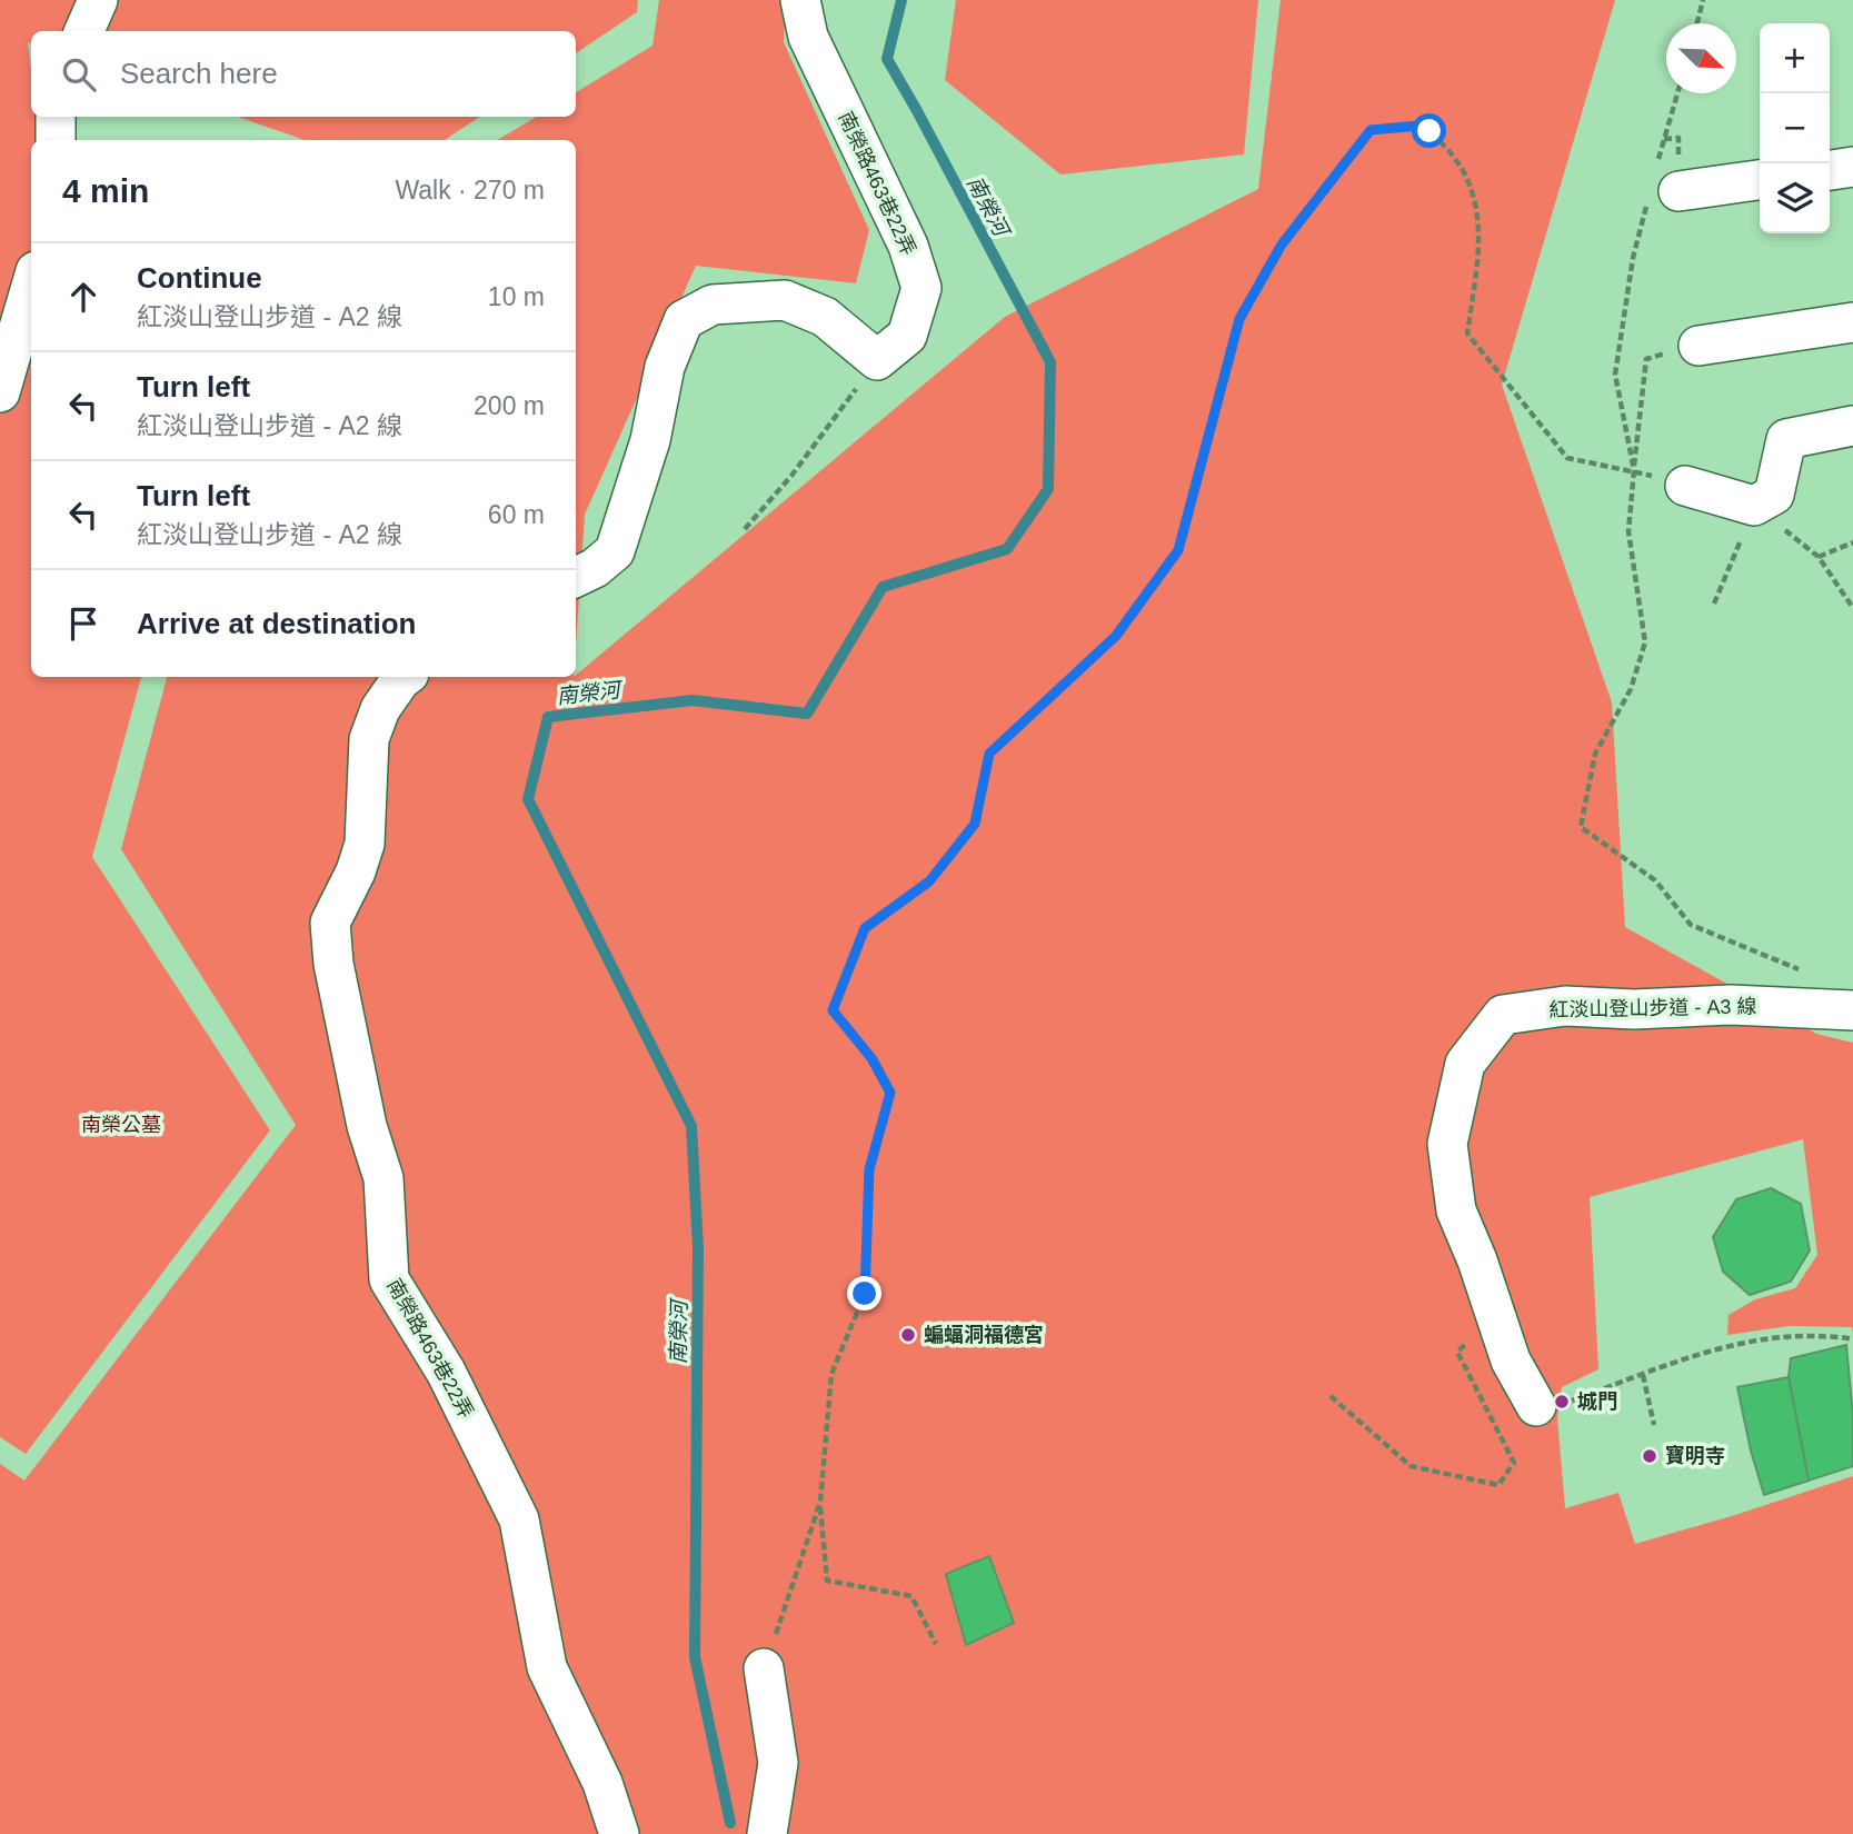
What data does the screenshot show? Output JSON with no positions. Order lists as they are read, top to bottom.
{
  "streets": {
    "lane": ["南榮路463巷22弄", "紅淡山登山步道 - A3 線"]
  },
  "water": ["南榮河"],
  "parks": ["南榮公墓"],
  "places": ["蝙蝠洞福德宮", "城門", "寶明寺"],
  "north": "bottom right",
  "page": {
    "map_buttons": ["+", "−"],
    "search": "Search here",
    "heading": ["4 min", "Walk · 270 m"],
    "list": [
      ["Continue", "紅淡山登山步道 - A2 線", "10 m"],
      ["Turn left", "紅淡山登山步道 - A2 線", "200 m"],
      ["Turn left", "紅淡山登山步道 - A2 線", "60 m"],
      "Arrive at destination"
    ]
  }
}
